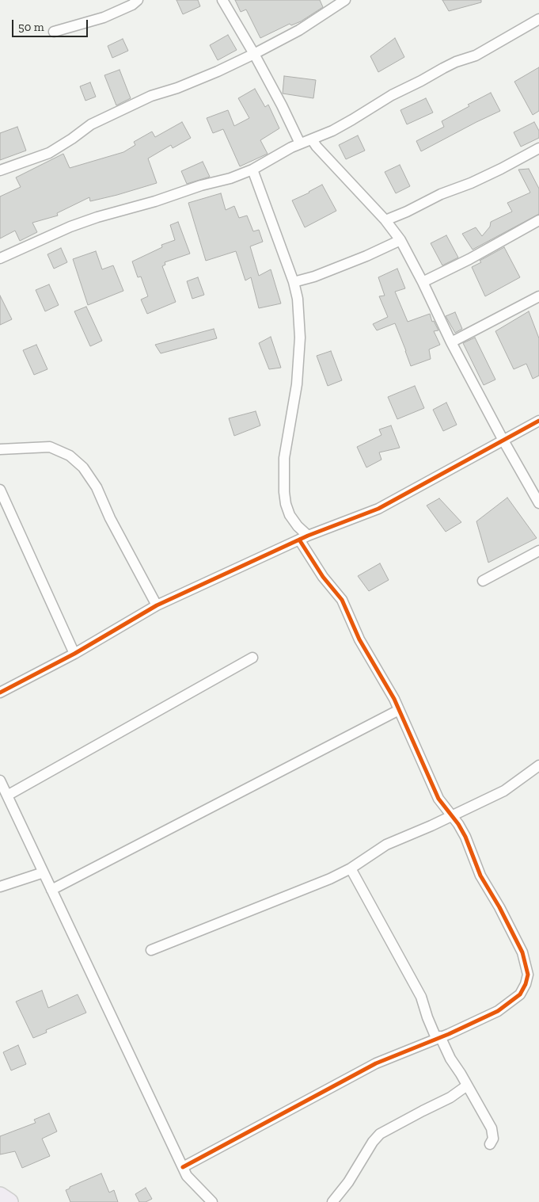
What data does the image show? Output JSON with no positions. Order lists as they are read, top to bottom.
{
  "scale_bar": "50 m"
}
